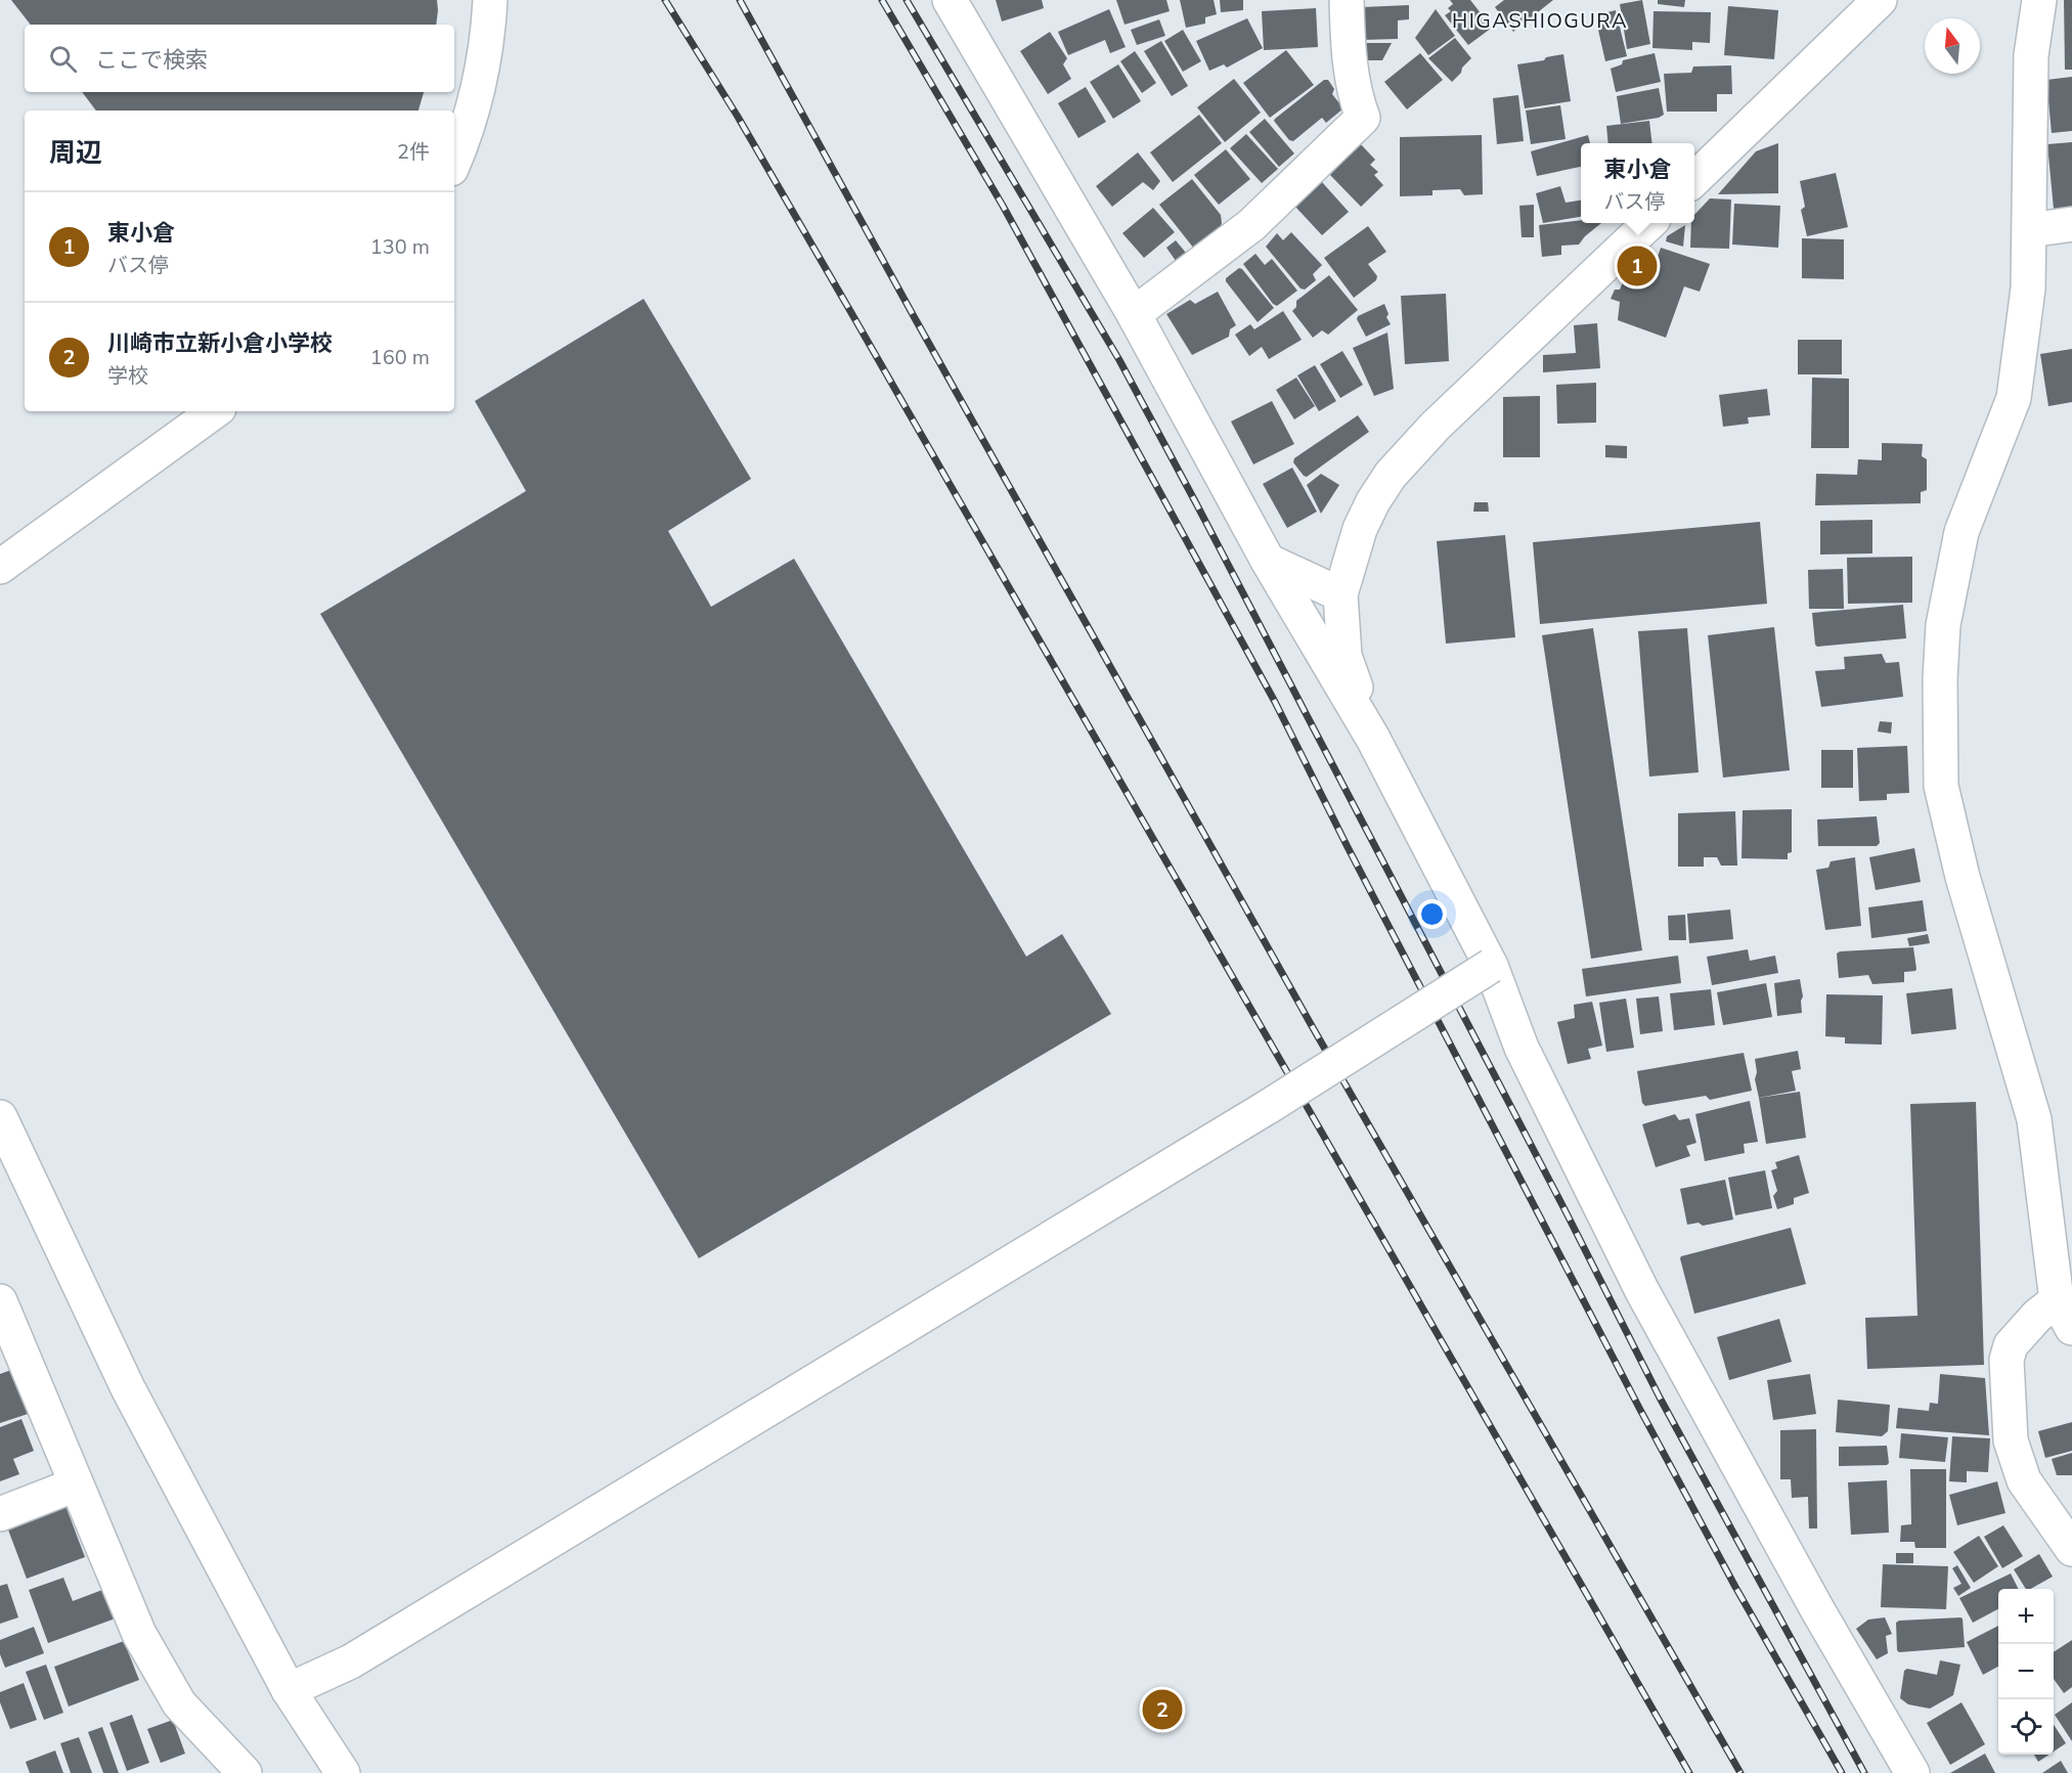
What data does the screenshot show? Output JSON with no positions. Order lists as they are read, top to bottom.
{
  "districts": ["HIGASHIOGURA"],
  "north": "top",
  "page": {
    "search": "ここで検索",
    "heading": ["周辺", "2件"],
    "popup": ["東小倉", "バス停"],
    "list": [
      {
        "mark": "1",
        "name": "東小倉",
        "note": "バス停",
        "value": "130 m"
      },
      {
        "mark": "2",
        "name": "川崎市立新小倉小学校",
        "note": "学校",
        "value": "160 m"
      }
    ],
    "pins": ["1", "2"],
    "map_buttons": ["+", "−"]
  }
}
